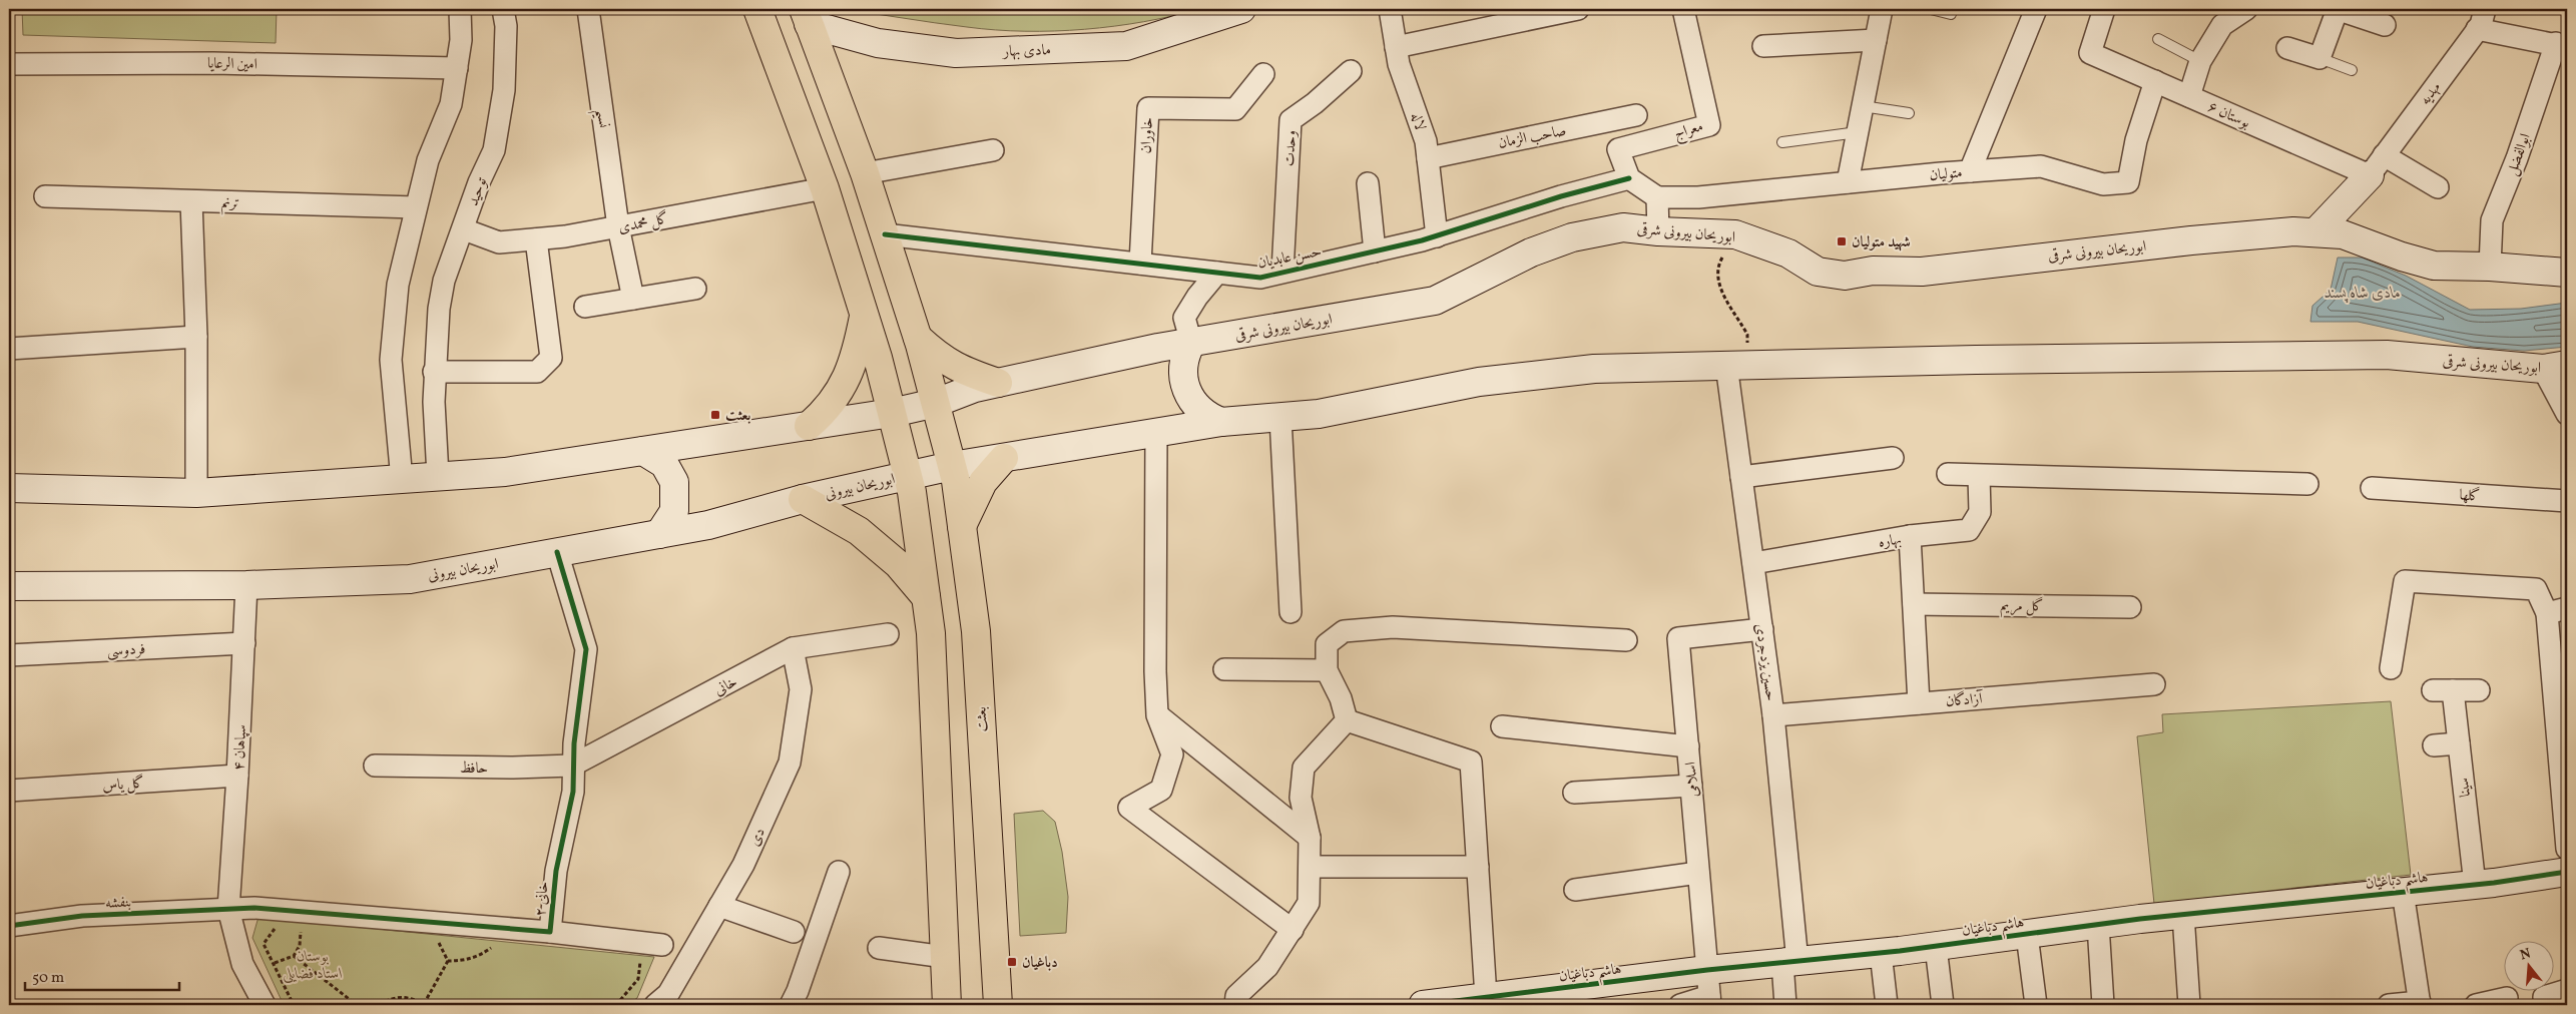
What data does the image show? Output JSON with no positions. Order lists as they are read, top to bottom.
{
  "streets": {
    "main road": [
      "مادی بهار",
      "ابوریحان بیرونی شرقی",
      "ابوریحان بیرونی",
      "بعثت",
      "هاشم دباغیان"
    ],
    "street": [
      "امین الرعایا",
      "مهدیه",
      "بوستان ۶",
      "نسیم",
      "لاله",
      "معراج",
      "خاوران",
      "صاحب الزمان",
      "وحدت",
      "ابوالفضل",
      "متولیان",
      "توحید",
      "ترنم",
      "گل محمدی",
      "حسن عابدیان",
      "گلها",
      "بهاره",
      "گل مریم",
      "فردوسی",
      "حسین یزدجردی",
      "خانی",
      "آزادگان",
      "سپاهان ۴",
      "حافظ",
      "اسلامی",
      "گل یاس",
      "سینا",
      "دی",
      "خانی ۲",
      "بنفشه"
    ]
  },
  "crossings": [
    ["مادی بهار", "بعثت"],
    ["مهدیه", "بوستان ۶"],
    ["بوستان ۶", "متولیان"],
    ["نسیم", "گل محمدی"],
    ["لاله", "صاحب الزمان"],
    ["لاله", "حسن عابدیان"],
    ["معراج", "حسن عابدیان"],
    ["خاوران", "حسن عابدیان"],
    ["وحدت", "حسن عابدیان"],
    ["ابوالفضل", "ابوریحان بیرونی شرقی"],
    ["توحید", "گل محمدی"],
    ["ابوریحان بیرونی شرقی", "ابوریحان بیرونی"],
    ["ابوریحان بیرونی شرقی", "حسین یزدجردی"],
    ["ابوریحان بیرونی شرقی", "بعثت"],
    ["حسن عابدیان", "بعثت"],
    ["ابوریحان بیرونی", "بعثت"],
    ["ابوریحان بیرونی", "سپاهان ۴"],
    ["ابوریحان بیرونی", "خانی ۲"],
    ["بهاره", "حسین یزدجردی"],
    ["فردوسی", "سپاهان ۴"],
    ["حسین یزدجردی", "آزادگان"],
    ["حسین یزدجردی", "اسلامی"],
    ["حسین یزدجردی", "هاشم دباغیان"],
    ["خانی", "حافظ"],
    ["خانی", "دی"],
    ["خانی", "خانی ۲"],
    ["سپاهان ۴", "گل یاس"],
    ["سپاهان ۴", "خانی ۲"],
    ["سپاهان ۴", "بنفشه"],
    ["حافظ", "خانی ۲"],
    ["اسلامی", "هاشم دباغیان"],
    ["سینا", "هاشم دباغیان"],
    ["خانی ۲", "بنفشه"]
  ],
  "water": ["مادی شاه پسند"],
  "parks": ["بوستان استاد فضایلی"],
  "places": {
    "transit": ["شهید متولیان", "بعثت", "دباغیان"]
  },
  "scale_bar": "50 m",
  "north": "top"
}
